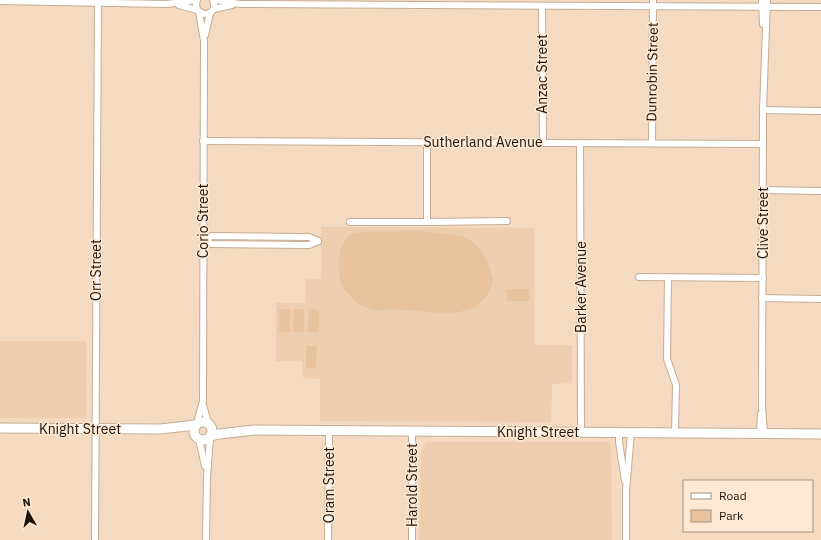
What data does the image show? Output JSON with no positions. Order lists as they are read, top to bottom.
{
  "streets": {
    "street": [
      "Dunrobin Street",
      "Anzac Street",
      "Sutherland Avenue",
      "Corio Street",
      "Clive Street",
      "Orr Street",
      "Barker Avenue",
      "Knight Street",
      "Oram Street",
      "Harold Street"
    ]
  },
  "crossings": [
    ["Dunrobin Street", "Sutherland Avenue"],
    ["Anzac Street", "Sutherland Avenue"],
    ["Sutherland Avenue", "Corio Street"],
    ["Sutherland Avenue", "Clive Street"],
    ["Sutherland Avenue", "Barker Avenue"],
    ["Corio Street", "Knight Street"],
    ["Clive Street", "Knight Street"],
    ["Orr Street", "Knight Street"],
    ["Barker Avenue", "Knight Street"],
    ["Knight Street", "Oram Street"],
    ["Knight Street", "Harold Street"]
  ],
  "legend": ["Road", "Park"],
  "north": "top"
}
